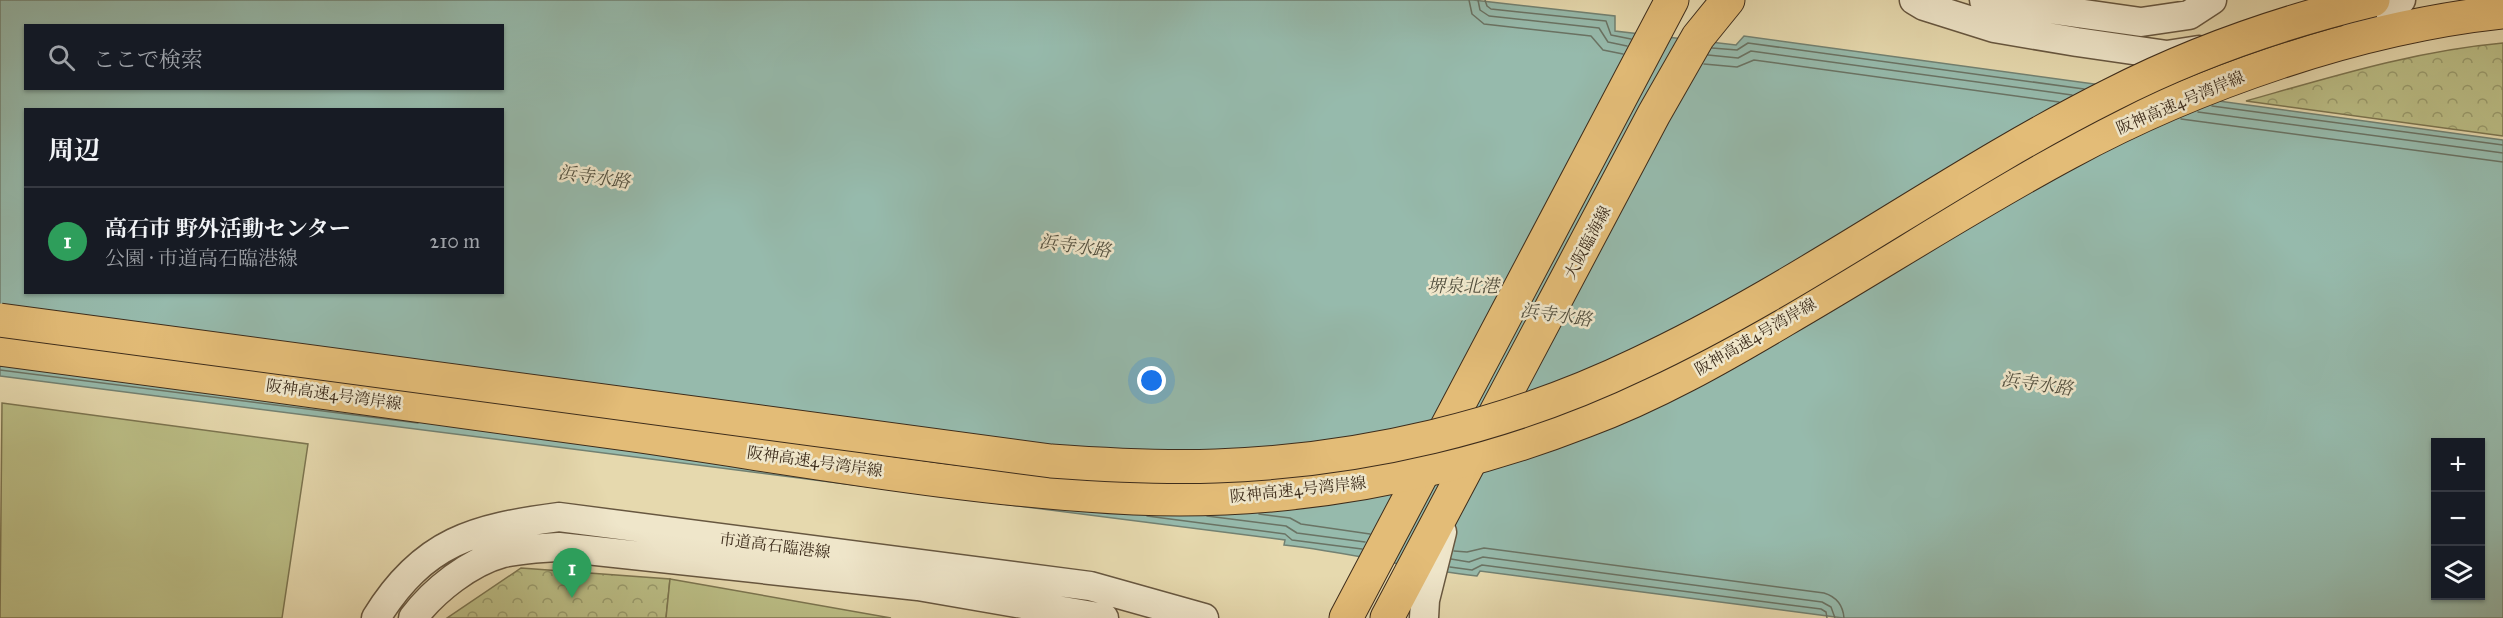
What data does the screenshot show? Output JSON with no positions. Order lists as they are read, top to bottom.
{
  "streets": {
    "main road": ["阪神高速4号湾岸線", "大阪臨海線"],
    "street": ["市道高石臨港線"]
  },
  "water": ["浜寺水路", "堺泉北港"],
  "page": {
    "search": "ここで検索",
    "heading": "周辺",
    "list": [
      {
        "mark": "1",
        "name": "高石市 野外活動センター",
        "note": "公園 · 市道高石臨港線",
        "value": "210 m"
      }
    ],
    "map_buttons": ["+", "−"],
    "pins": "1"
  }
}
